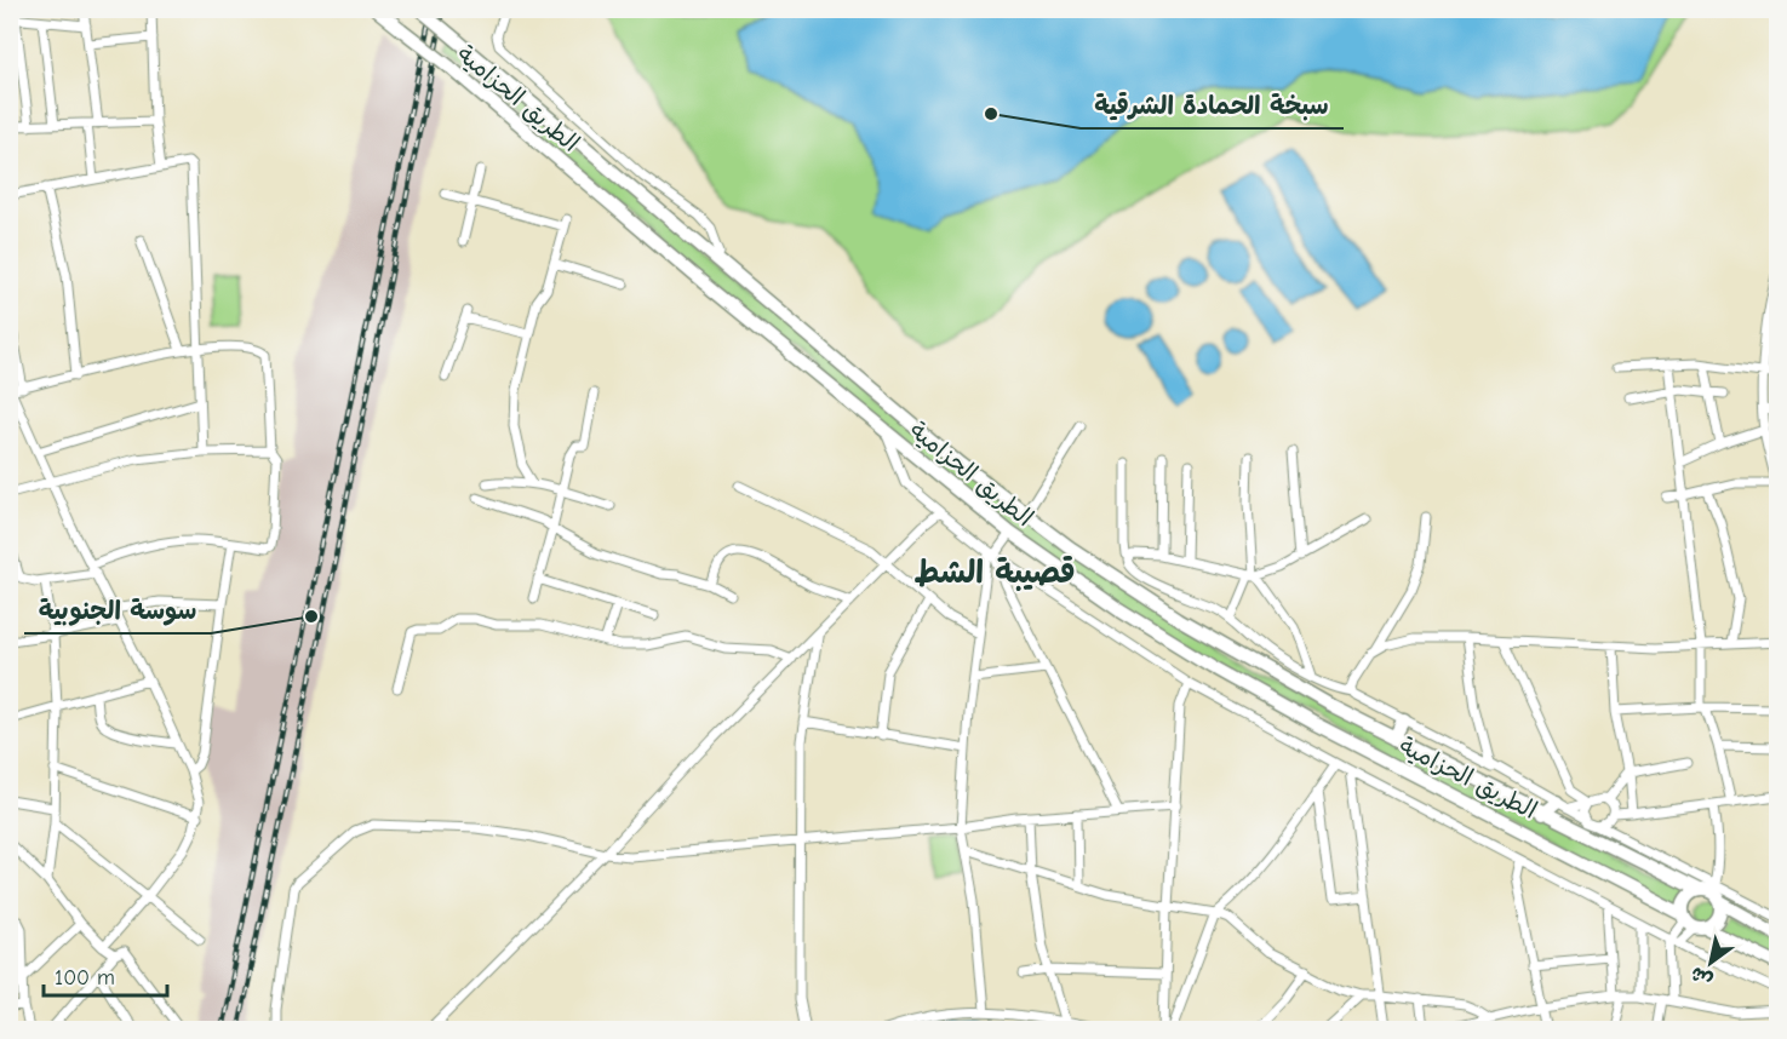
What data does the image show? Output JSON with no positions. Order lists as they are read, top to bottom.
{
  "streets": {
    "highway": ["الطريق الحزامية"]
  },
  "districts": ["قصيبة الشط"],
  "places": ["سبخة الحمادة الشرقية", "سوسة الجنوبية"],
  "scale_bar": "100 m",
  "north": "bottom left"
}
